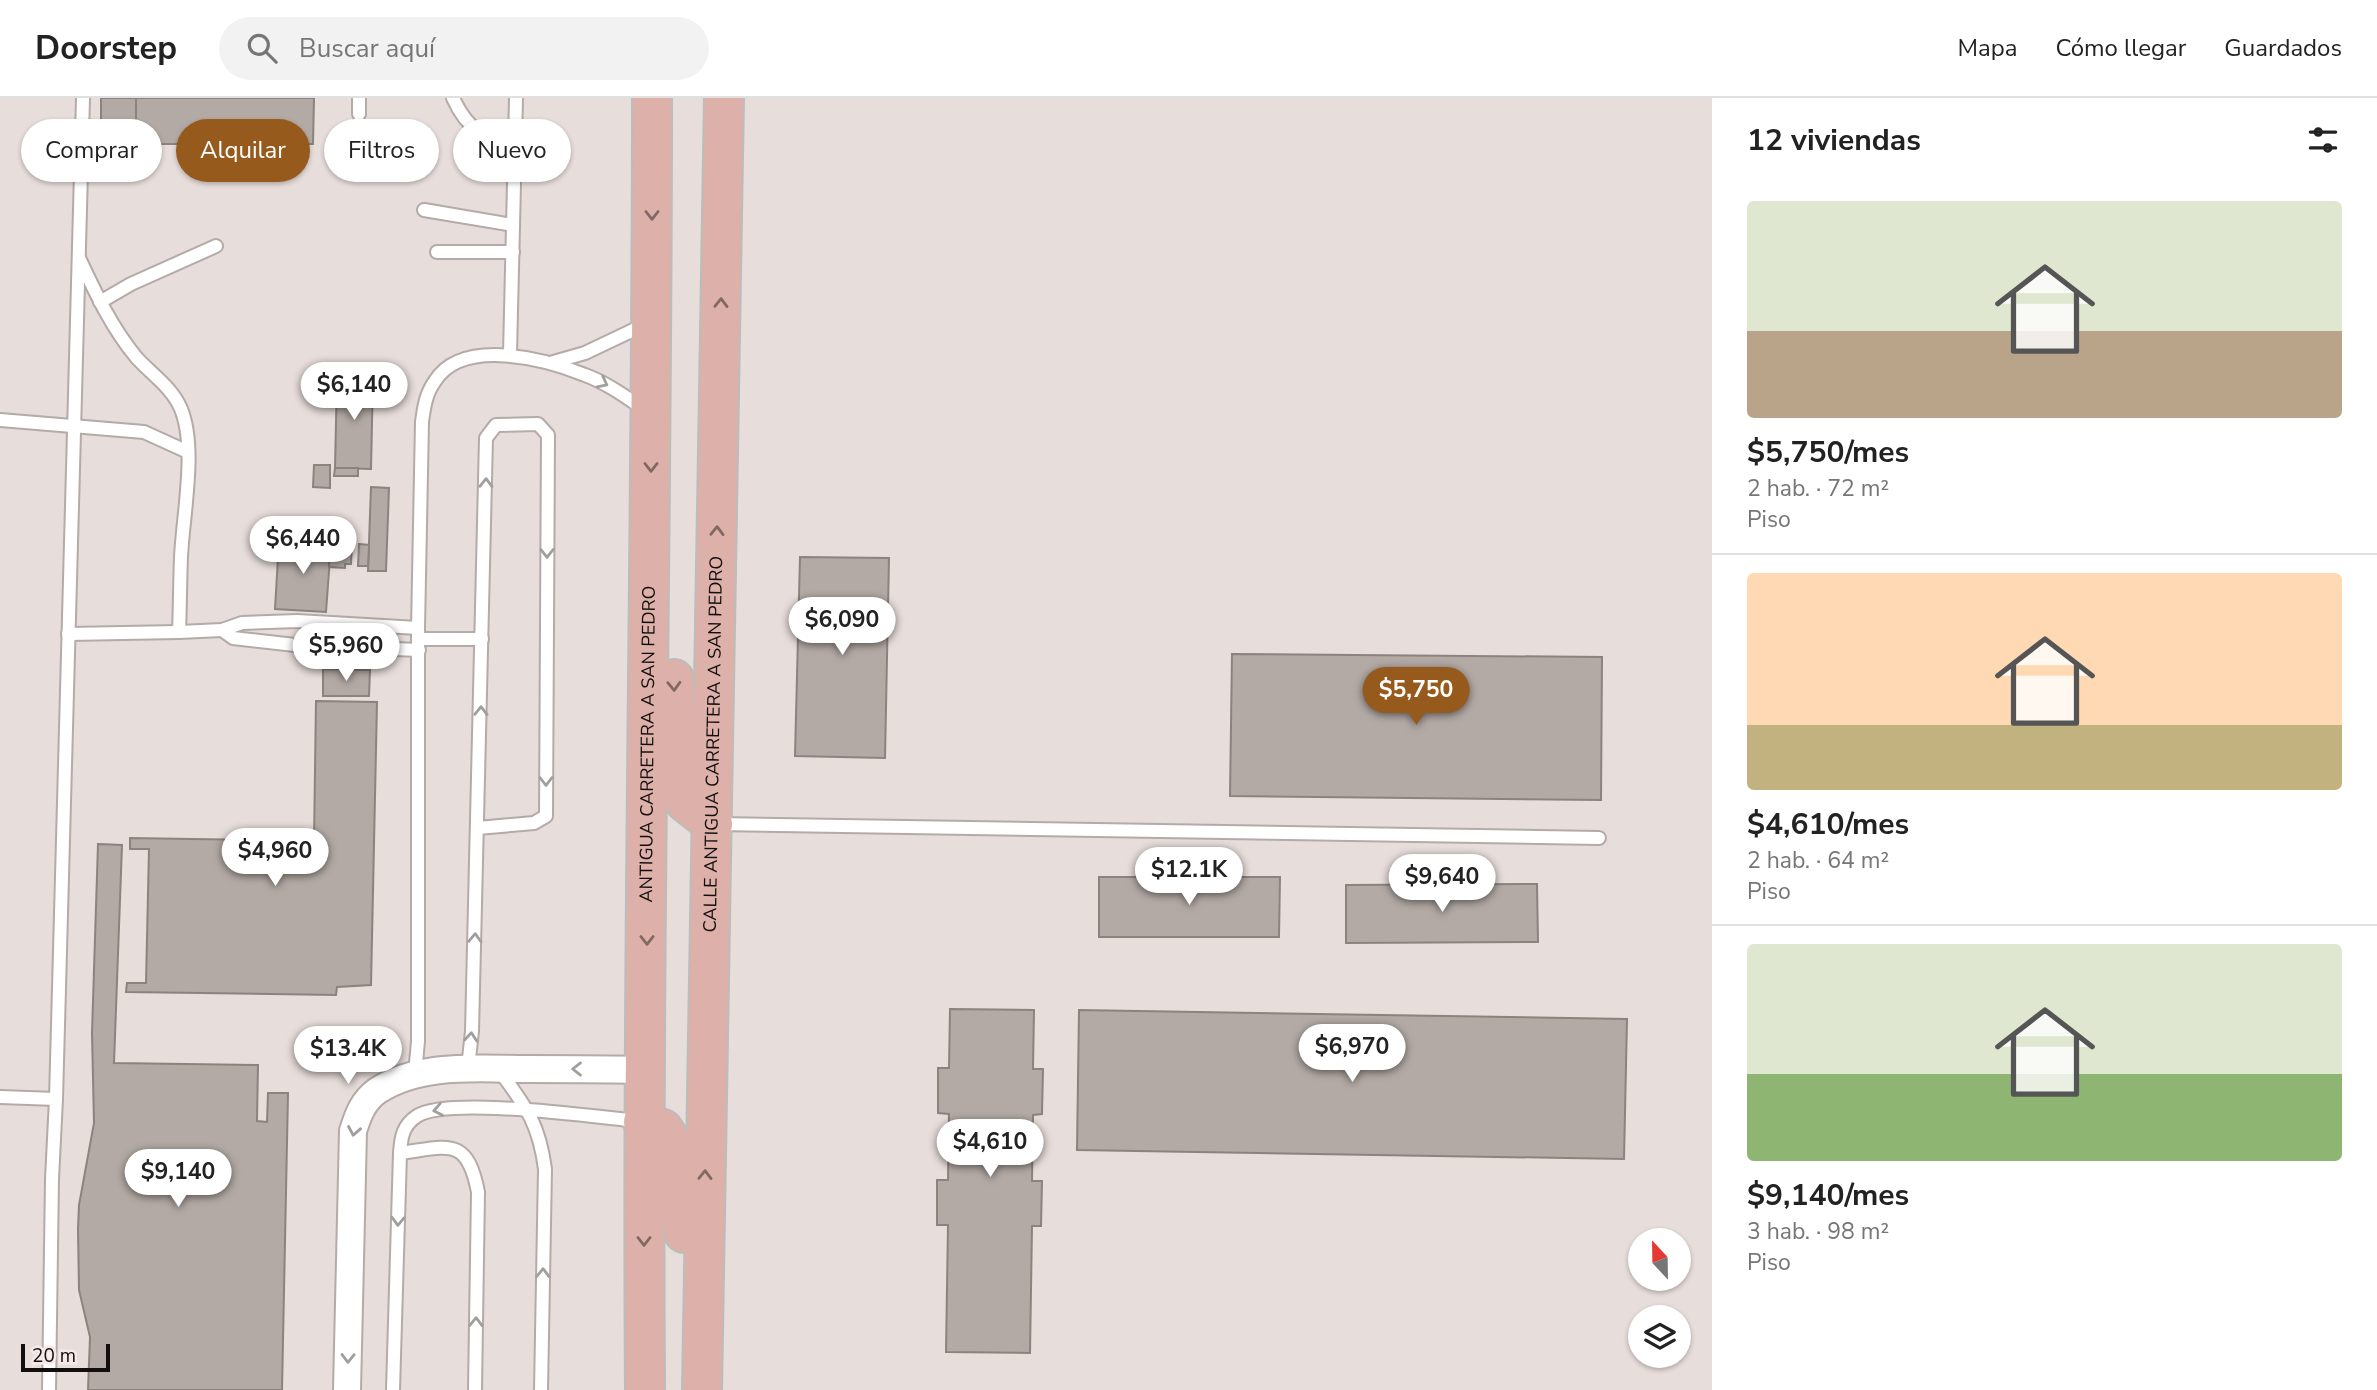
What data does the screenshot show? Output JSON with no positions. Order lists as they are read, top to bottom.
{
  "streets": {
    "main road": ["ANTIGUA CARRETERA A SAN PEDRO", "CALLE ANTIGUA CARRETERA A SAN PEDRO"]
  },
  "one_way": ["CALLE ANTIGUA CARRETERA A SAN PEDRO"],
  "scale_bar": "20 m",
  "north": "top",
  "page": {
    "header": "Doorstep",
    "search": "Buscar aquí",
    "nav": ["Mapa", "Cómo llegar", "Guardados"],
    "heading": "12 viviendas",
    "chip": [
      "Comprar",
      "Alquilar",
      "Filtros",
      "Nuevo"
    ],
    "list": [
      {
        "name": "$5,750/mes",
        "note": "2 hab. · 72 m² · Piso"
      },
      {
        "name": "$4,610/mes",
        "note": "2 hab. · 64 m² · Piso"
      },
      {
        "name": "$9,140/mes",
        "note": "3 hab. · 98 m² · Piso"
      }
    ],
    "price": [
      "$6,140",
      "$6,440",
      "$6,090",
      "$5,960",
      "$5,750",
      "$4,960",
      "$12.1K",
      "$9,640",
      "$6,970",
      "$13.4K",
      "$4,610",
      "$9,140"
    ],
    "scale": "20 m"
  }
}
